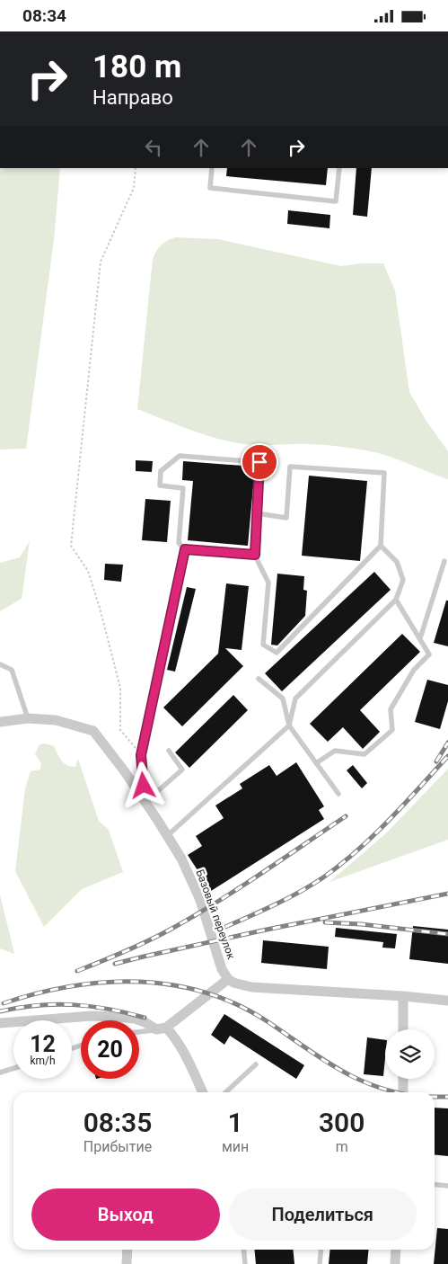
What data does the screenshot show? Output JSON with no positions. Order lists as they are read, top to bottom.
{
  "streets": {
    "street": ["Базовый переулок"]
  },
  "page": {
    "status": "08:34",
    "turn": ["180 m", "Направо"],
    "speed": "12 km/h",
    "limit": "20",
    "eta": [
      "08:35",
      "Прибытие",
      "1",
      "мин",
      "300",
      "m"
    ],
    "buttons": ["Выход", "Поделиться"]
  }
}
